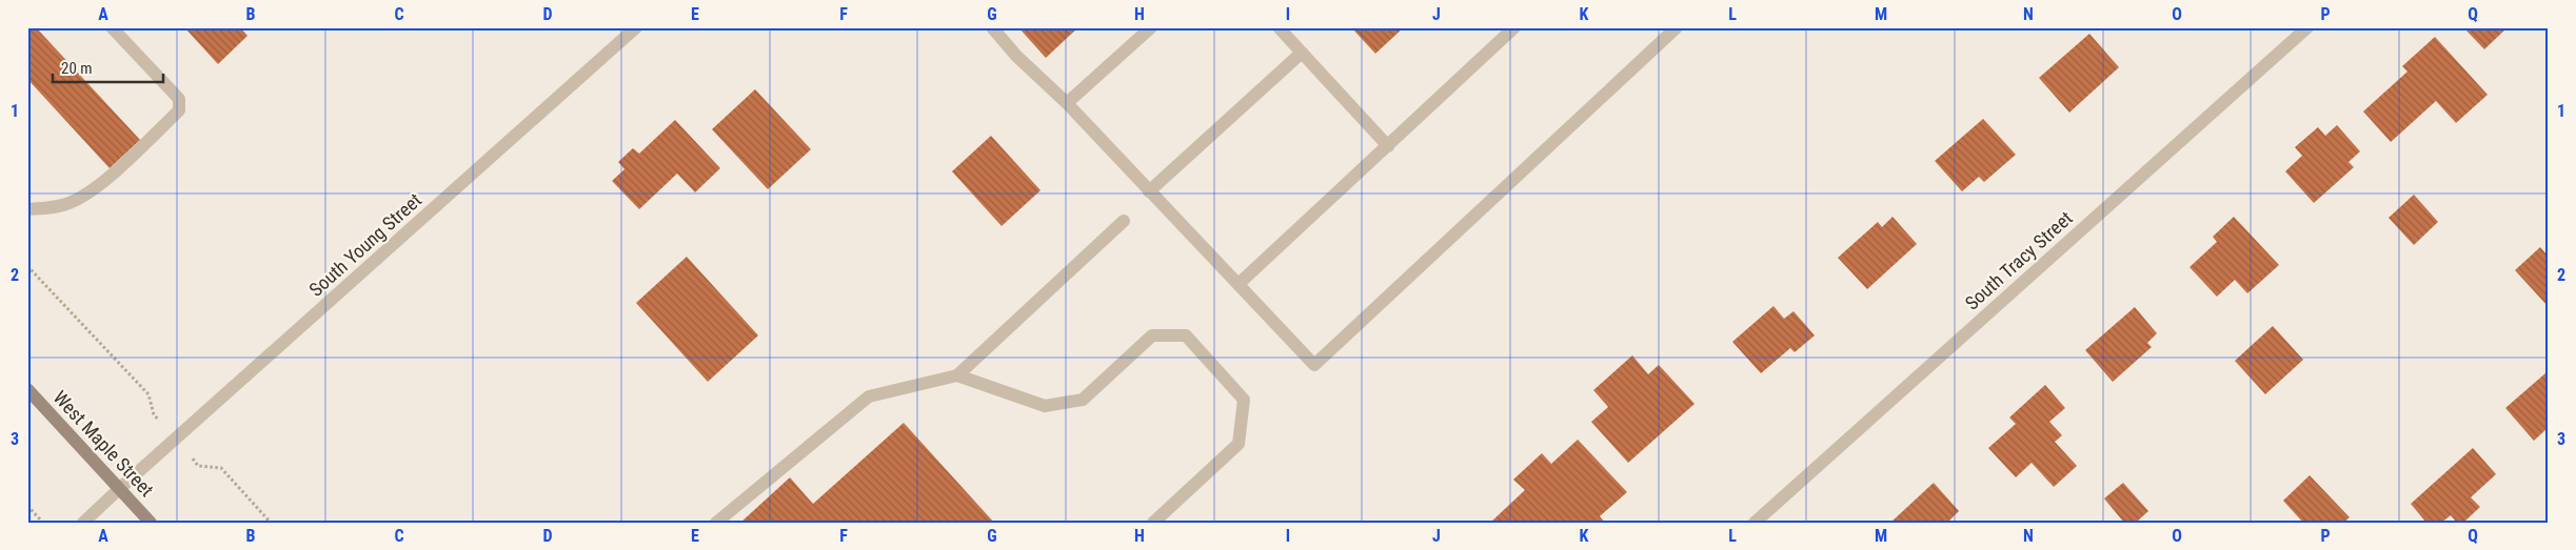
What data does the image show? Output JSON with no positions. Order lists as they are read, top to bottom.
{
  "streets": {
    "main road": ["West Maple Street"],
    "street": ["South Young Street", "South Tracy Street"]
  },
  "crossings": [
    ["South Young Street", "West Maple Street"]
  ],
  "scale_bar": "20 m",
  "grid": {
    "columns": [
      "A",
      "B",
      "C",
      "D",
      "E",
      "F",
      "G",
      "H",
      "I",
      "J",
      "K",
      "L",
      "M",
      "N",
      "O",
      "P",
      "Q"
    ],
    "rows": ["1", "2", "3"]
  }
}
